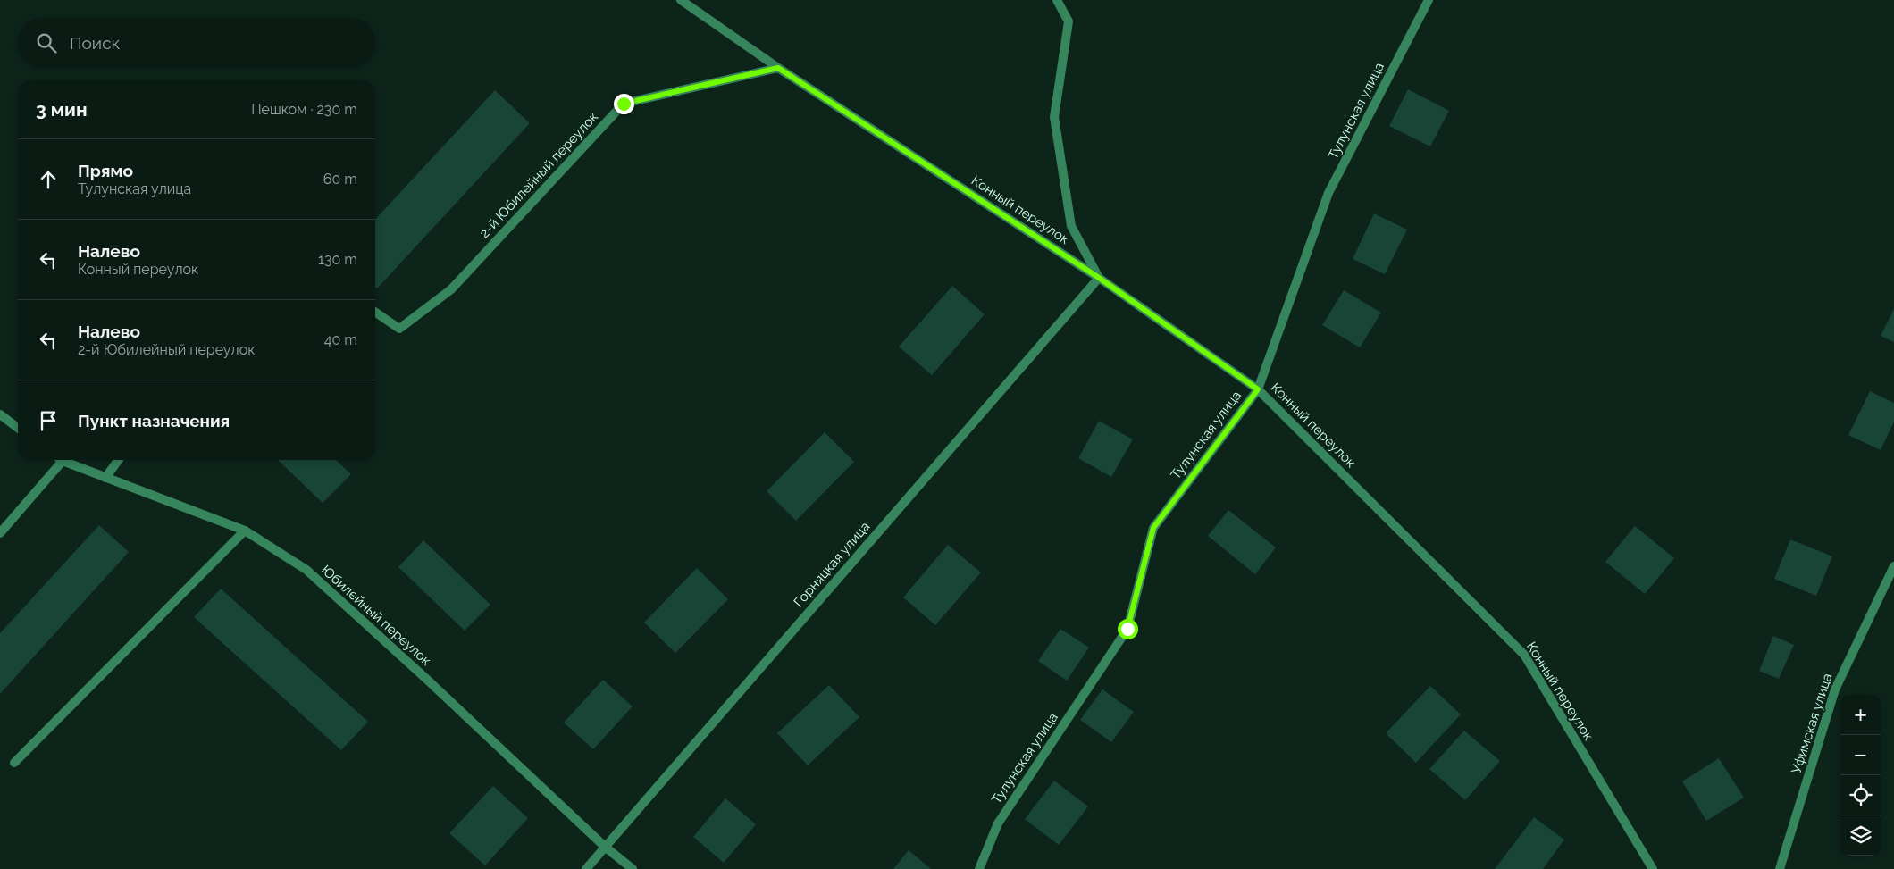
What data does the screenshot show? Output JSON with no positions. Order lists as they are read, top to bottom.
{
  "streets": {
    "street": [
      "Тулунская улица",
      "2-й Юбилейный переулок",
      "Конный переулок",
      "Горняцкая улица",
      "Юбилейный переулок",
      "Уфимская улица"
    ]
  },
  "crossings": [
    ["Тулунская улица", "Конный переулок"],
    ["2-й Юбилейный переулок", "Конный переулок"],
    ["Конный переулок", "Горняцкая улица"],
    ["Горняцкая улица", "Юбилейный переулок"]
  ],
  "page": {
    "search": "Поиск",
    "heading": ["3 мин", "Пешком · 230 m"],
    "list": [
      ["Прямо", "Тулунская улица", "60 m"],
      ["Налево", "Конный переулок", "130 m"],
      ["Налево", "2-й Юбилейный переулок", "40 m"],
      "Пункт назначения"
    ],
    "map_buttons": ["+", "−"]
  }
}
